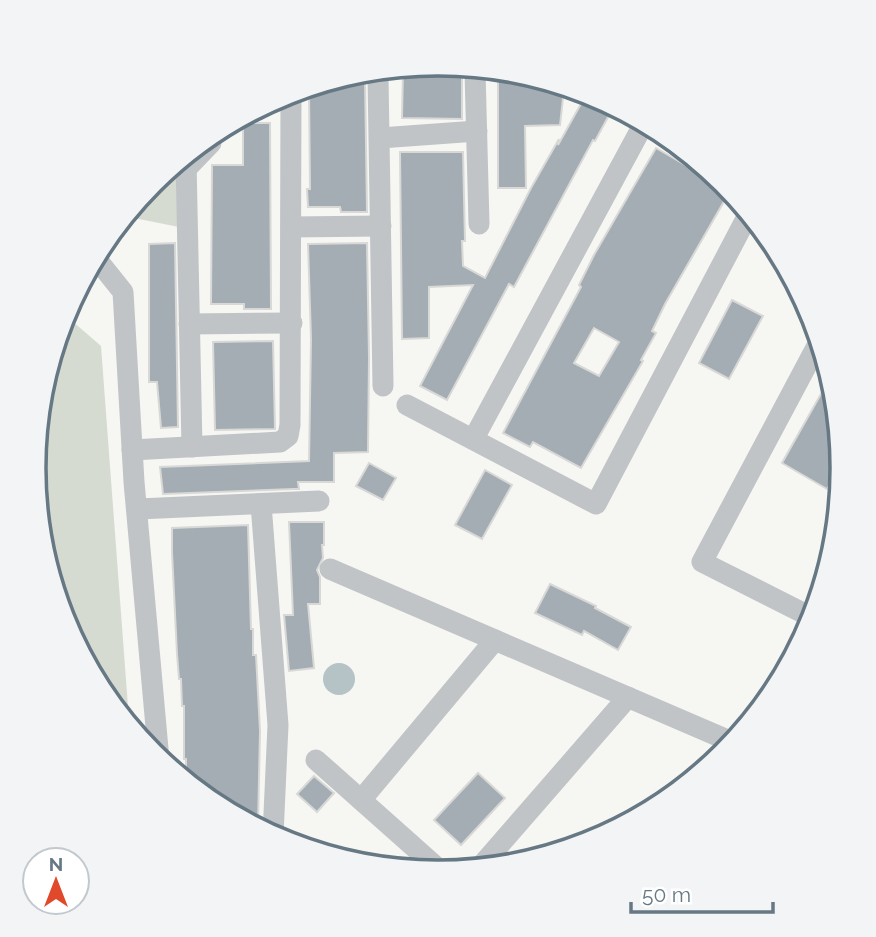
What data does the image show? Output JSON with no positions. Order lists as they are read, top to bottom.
{
  "scale_bar": "50 m",
  "north": "top"
}
